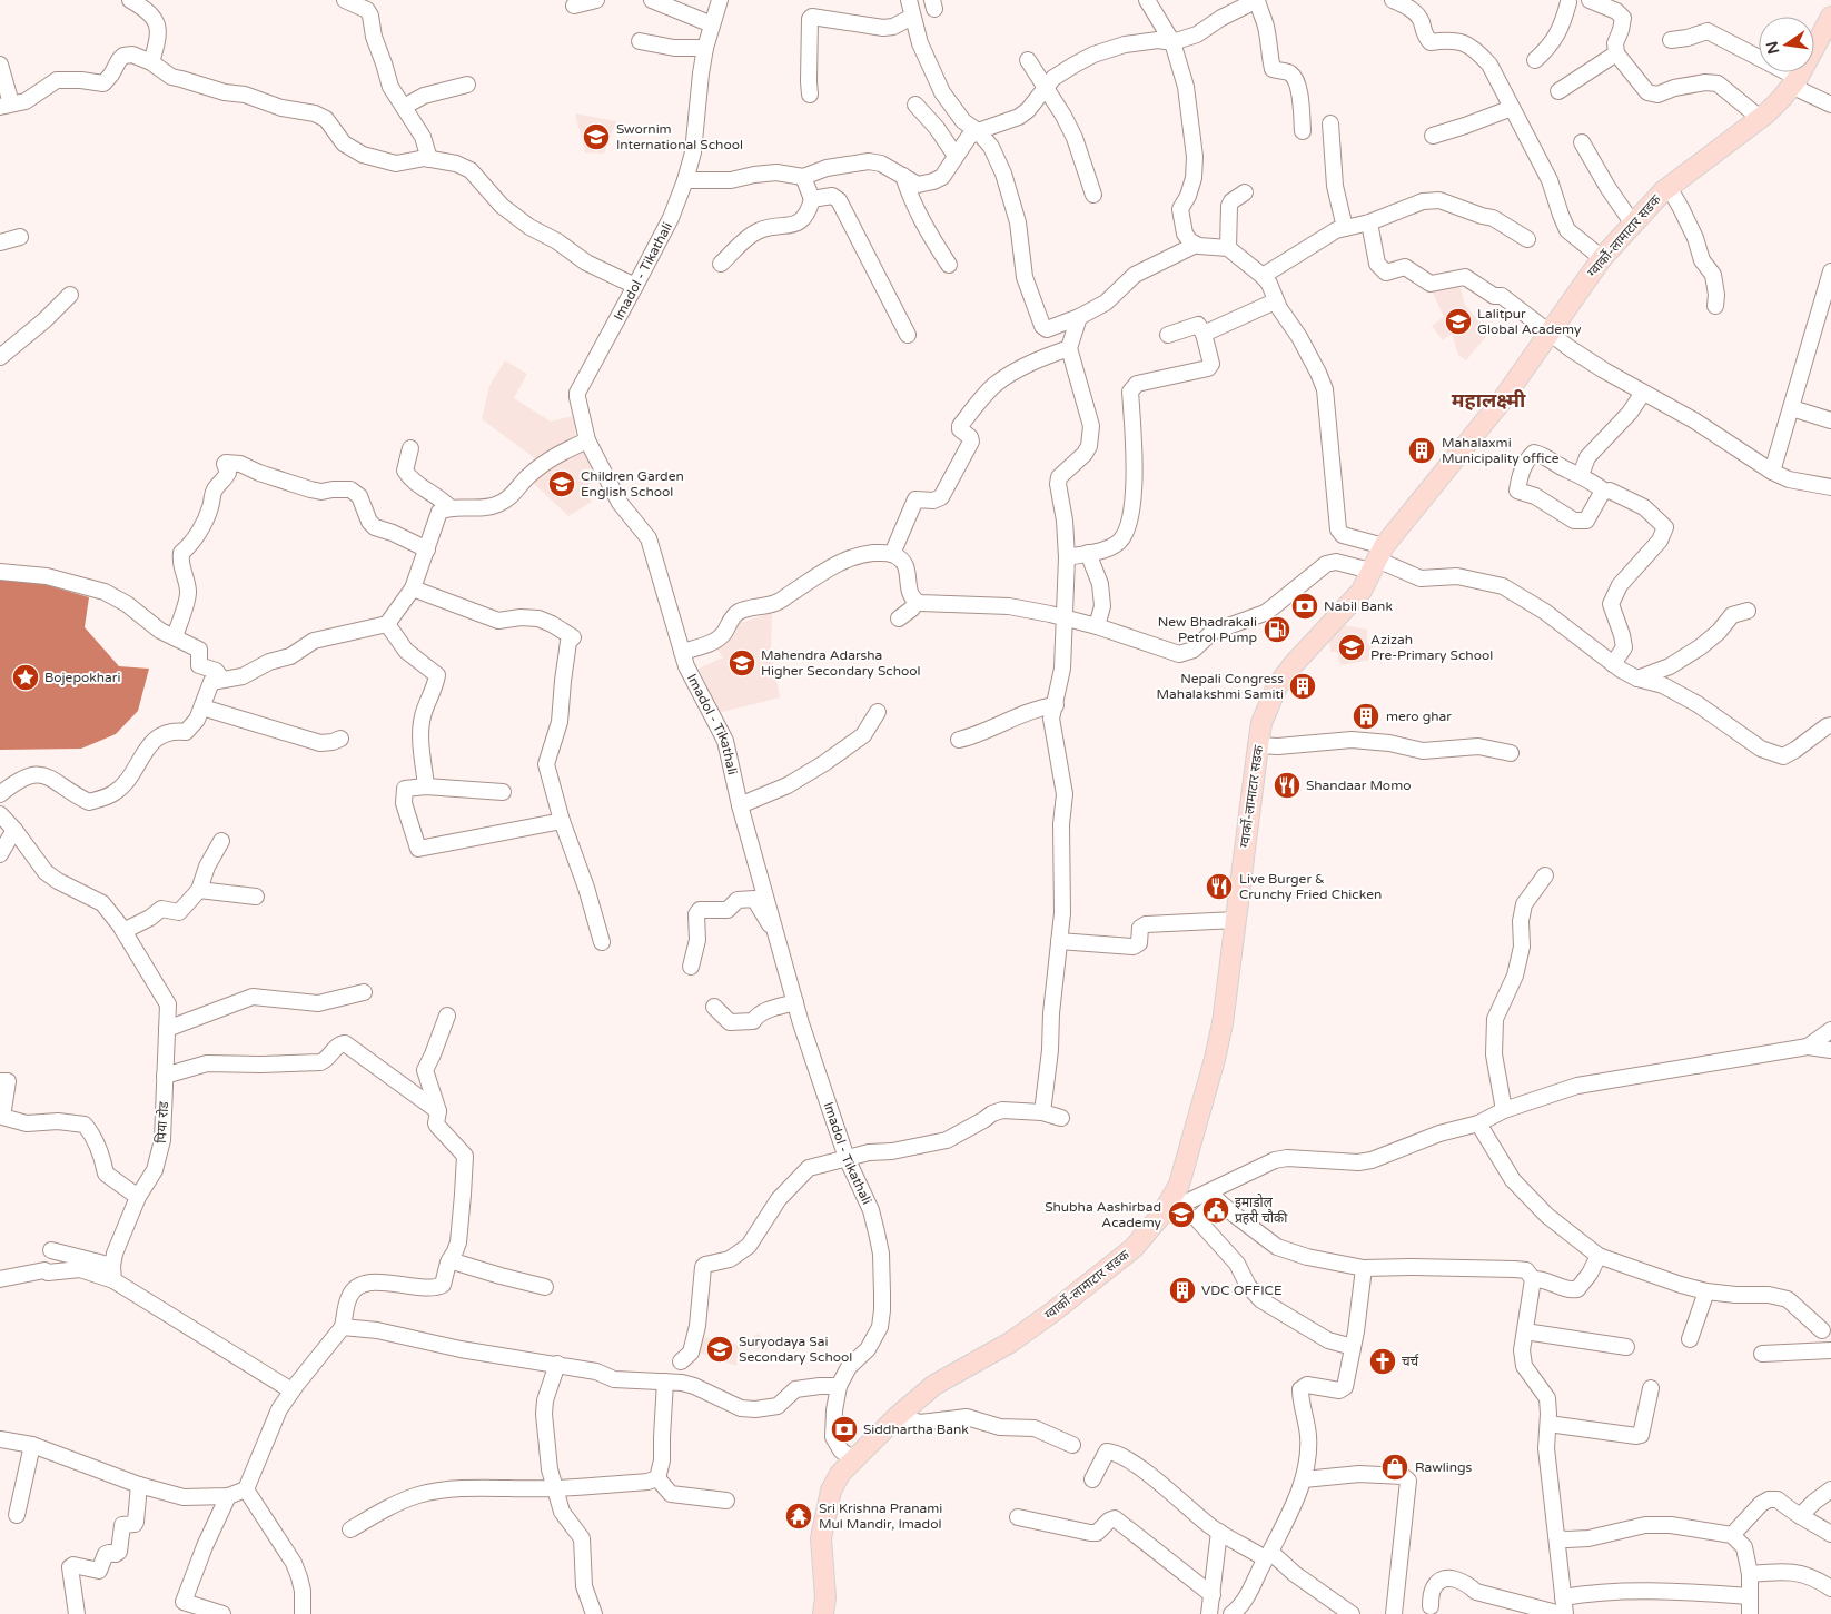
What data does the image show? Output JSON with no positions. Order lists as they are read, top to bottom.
{
  "streets": {
    "main road": ["ग्वार्को-लामाटार सडक"],
    "street": ["Imadol - Tikathali", "पिया रोड"]
  },
  "crossings": [
    ["ग्वार्को-लामाटार सडक", "Imadol - Tikathali"]
  ],
  "districts": ["महालक्ष्मी"],
  "places": {
    "school or university": [
      "Swornim International School",
      "Lalitpur Global Academy",
      "Children Garden English School",
      "Azizah Pre-Primary School",
      "Mahendra Adarsha Higher Secondary School",
      "Shubha Aashirbad Academy",
      "Suryodaya Sai Secondary School"
    ],
    "building": [
      "Mahalaxmi Municipality office",
      "Nepali Congress Mahalakshmi Samiti",
      "mero ghar",
      "VDC OFFICE"
    ],
    "bank": ["Nabil Bank", "Siddhartha Bank"],
    "fuel station": ["New Bhadrakali Petrol Pump"],
    "place": ["Bojepokhari"],
    "restaurant": ["Shandaar Momo", "Live Burger & Crunchy Fried Chicken"],
    "public building": ["इमाडोल प्रहरी चौकी"],
    "church": ["चर्च"],
    "shop": ["Rawlings"],
    "temple": ["Sri Krishna Pranami Mul Mandir, Imadol"]
  },
  "north": "left"
}
